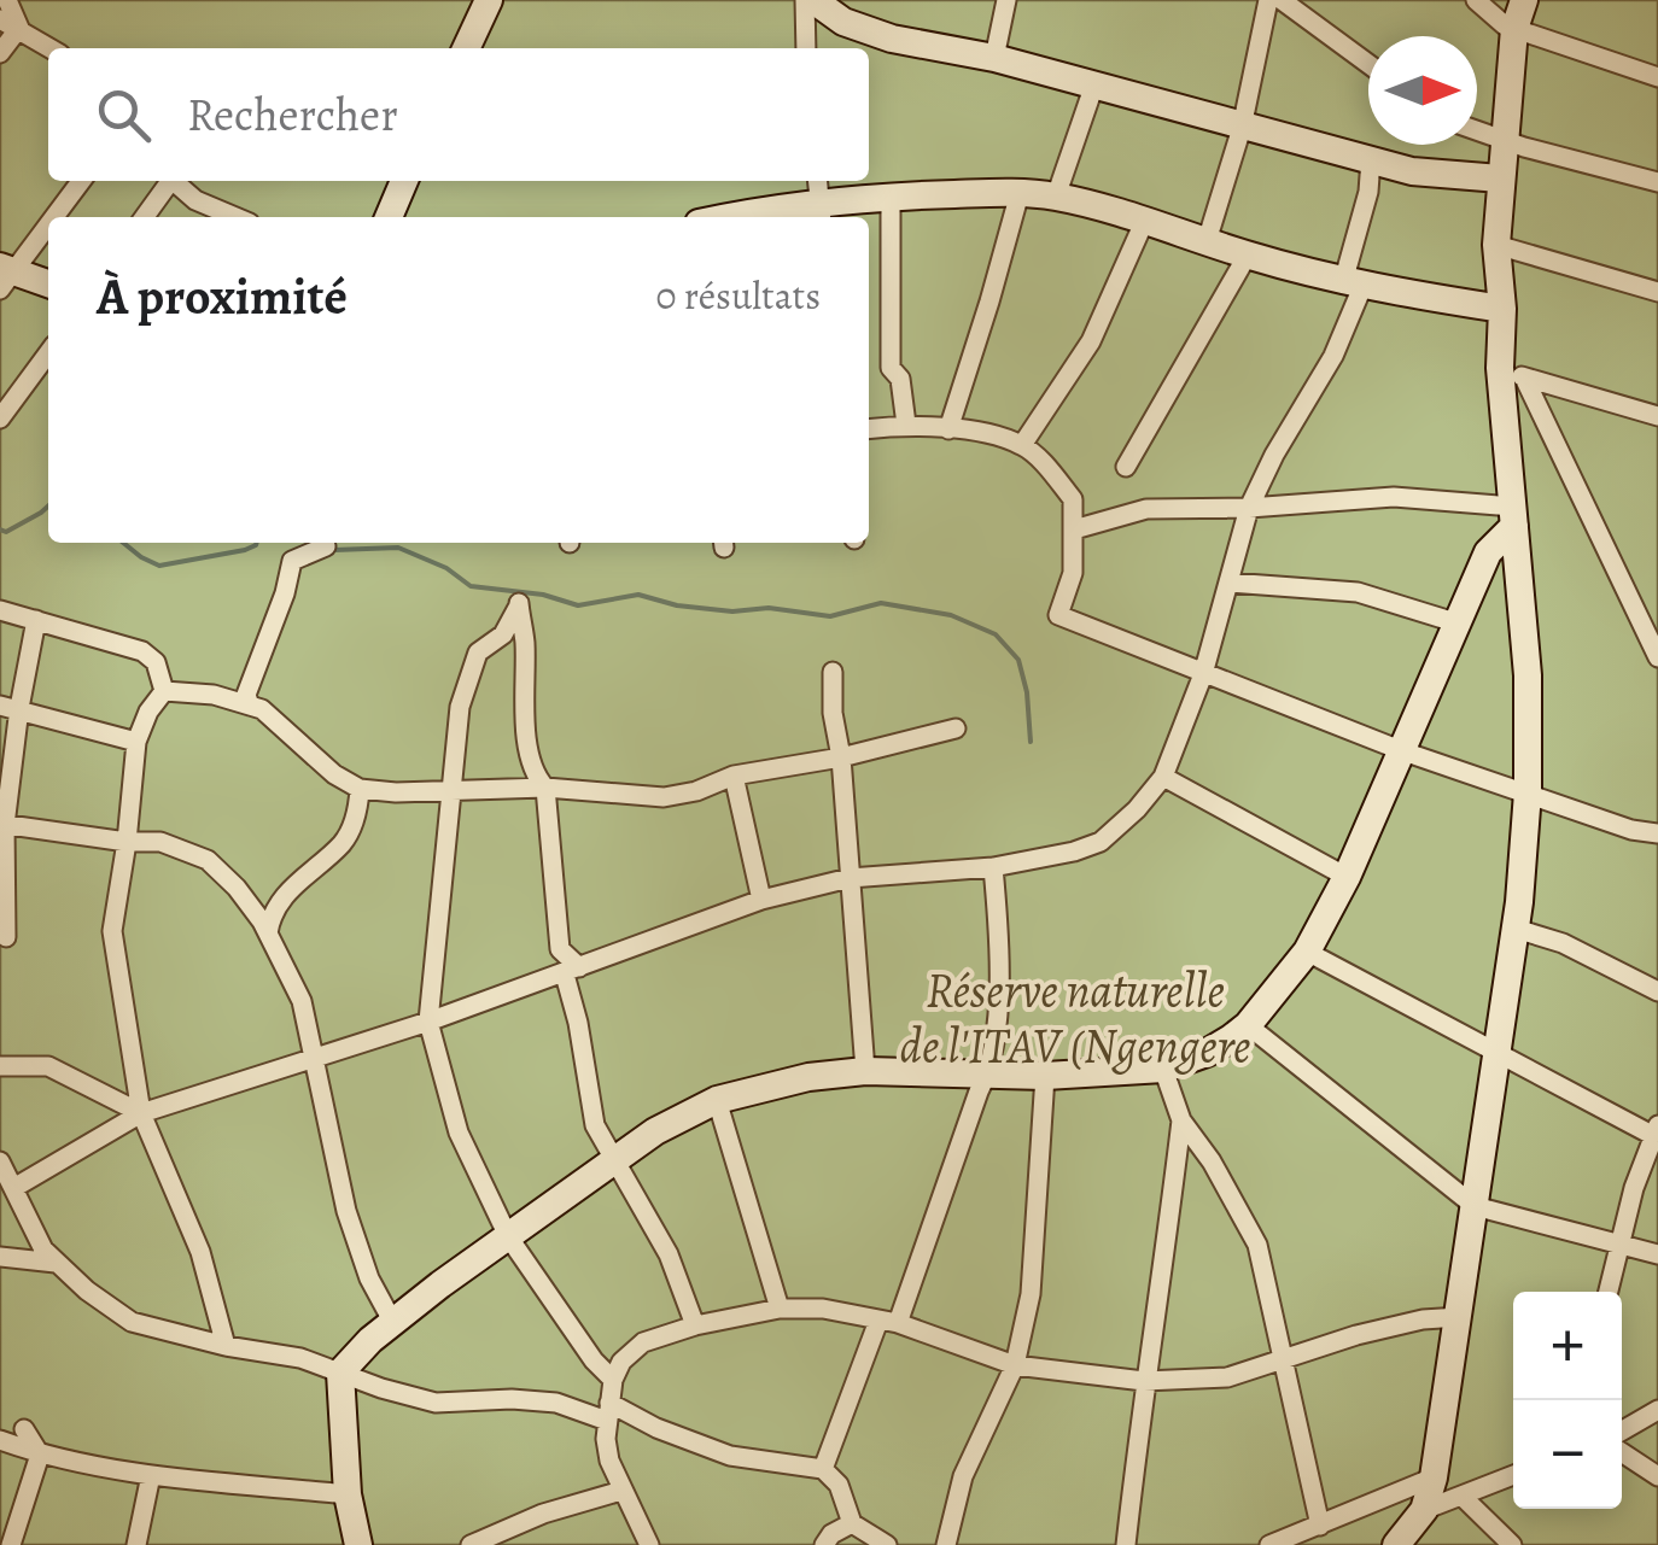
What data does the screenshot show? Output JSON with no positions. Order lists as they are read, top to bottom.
{
  "parks": ["Réserve naturelle de l'ITAV (Ngengere"],
  "north": "right",
  "page": {
    "search": "Rechercher",
    "heading": ["À proximité", "0 résultats"],
    "map_buttons": ["+", "−"]
  }
}
